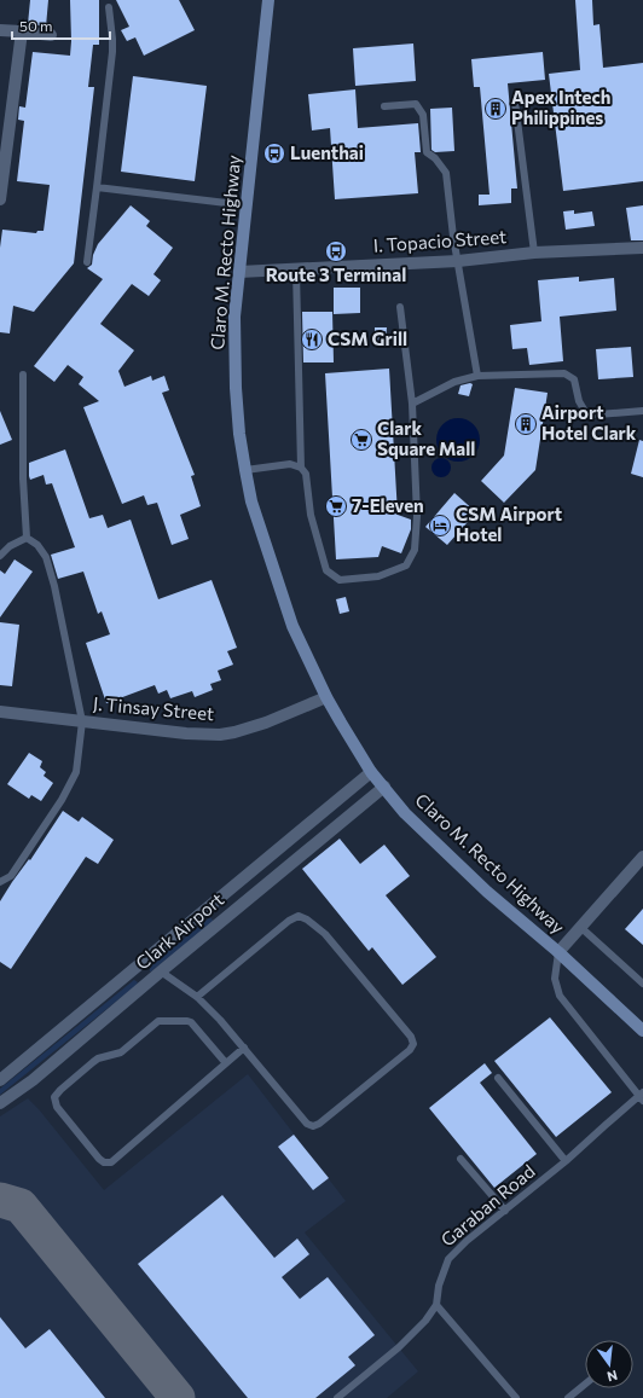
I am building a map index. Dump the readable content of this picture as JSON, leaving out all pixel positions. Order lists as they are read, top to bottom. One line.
{"streets":{"main road":["Claro M. Recto Highway"],"street":["I. Topacio Street","J. Tinsay Street","Clark Airport"],"lane":["Garaban Road"]},"crossings":[["I. Topacio Street","Claro M. Recto Highway"],["Claro M. Recto Highway","J. Tinsay Street"],["Claro M. Recto Highway","Clark Airport"]],"places":{"building":["Apex Intech Philippines","Airport Hotel Clark"],"bus stop":["Luenthai","Route 3 Terminal"],"restaurant":["CSM Grill"],"supermarket":["Clark Square Mall","7-Eleven"],"hotel":["CSM Airport Hotel"]},"scale_bar":"50 m","north":"bottom"}
